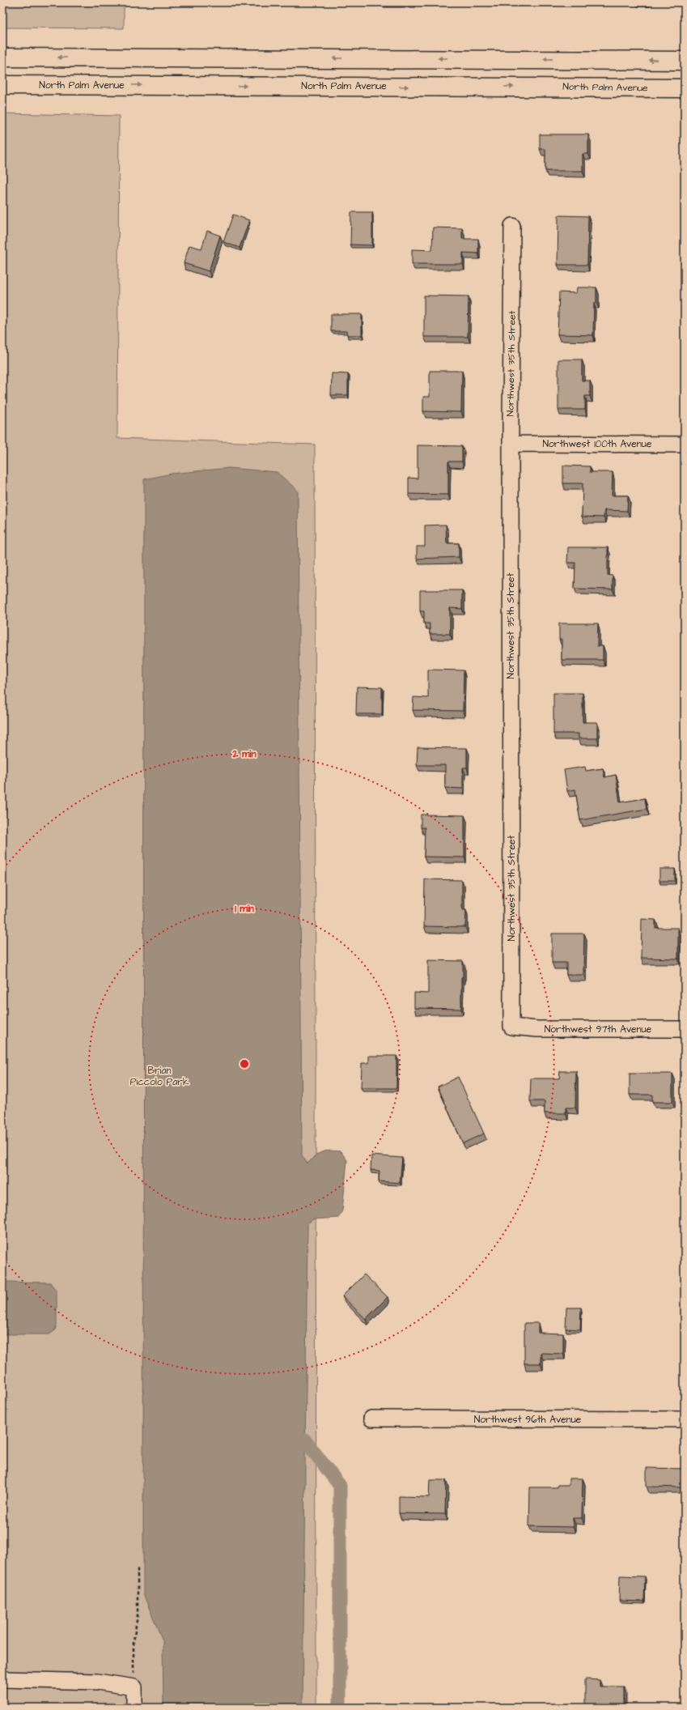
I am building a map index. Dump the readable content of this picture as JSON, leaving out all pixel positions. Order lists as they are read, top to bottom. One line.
{"streets":{"main road":["North Palm Avenue"],"street":["Northwest 35th Street","Northwest 100th Avenue","Northwest 97th Avenue","Northwest 96th Avenue"]},"crossings":[["Northwest 35th Street","Northwest 100th Avenue"],["Northwest 35th Street","Northwest 97th Avenue"]],"parks":["Brian Piccolo Park"],"rings":["2 min","1 min"]}
